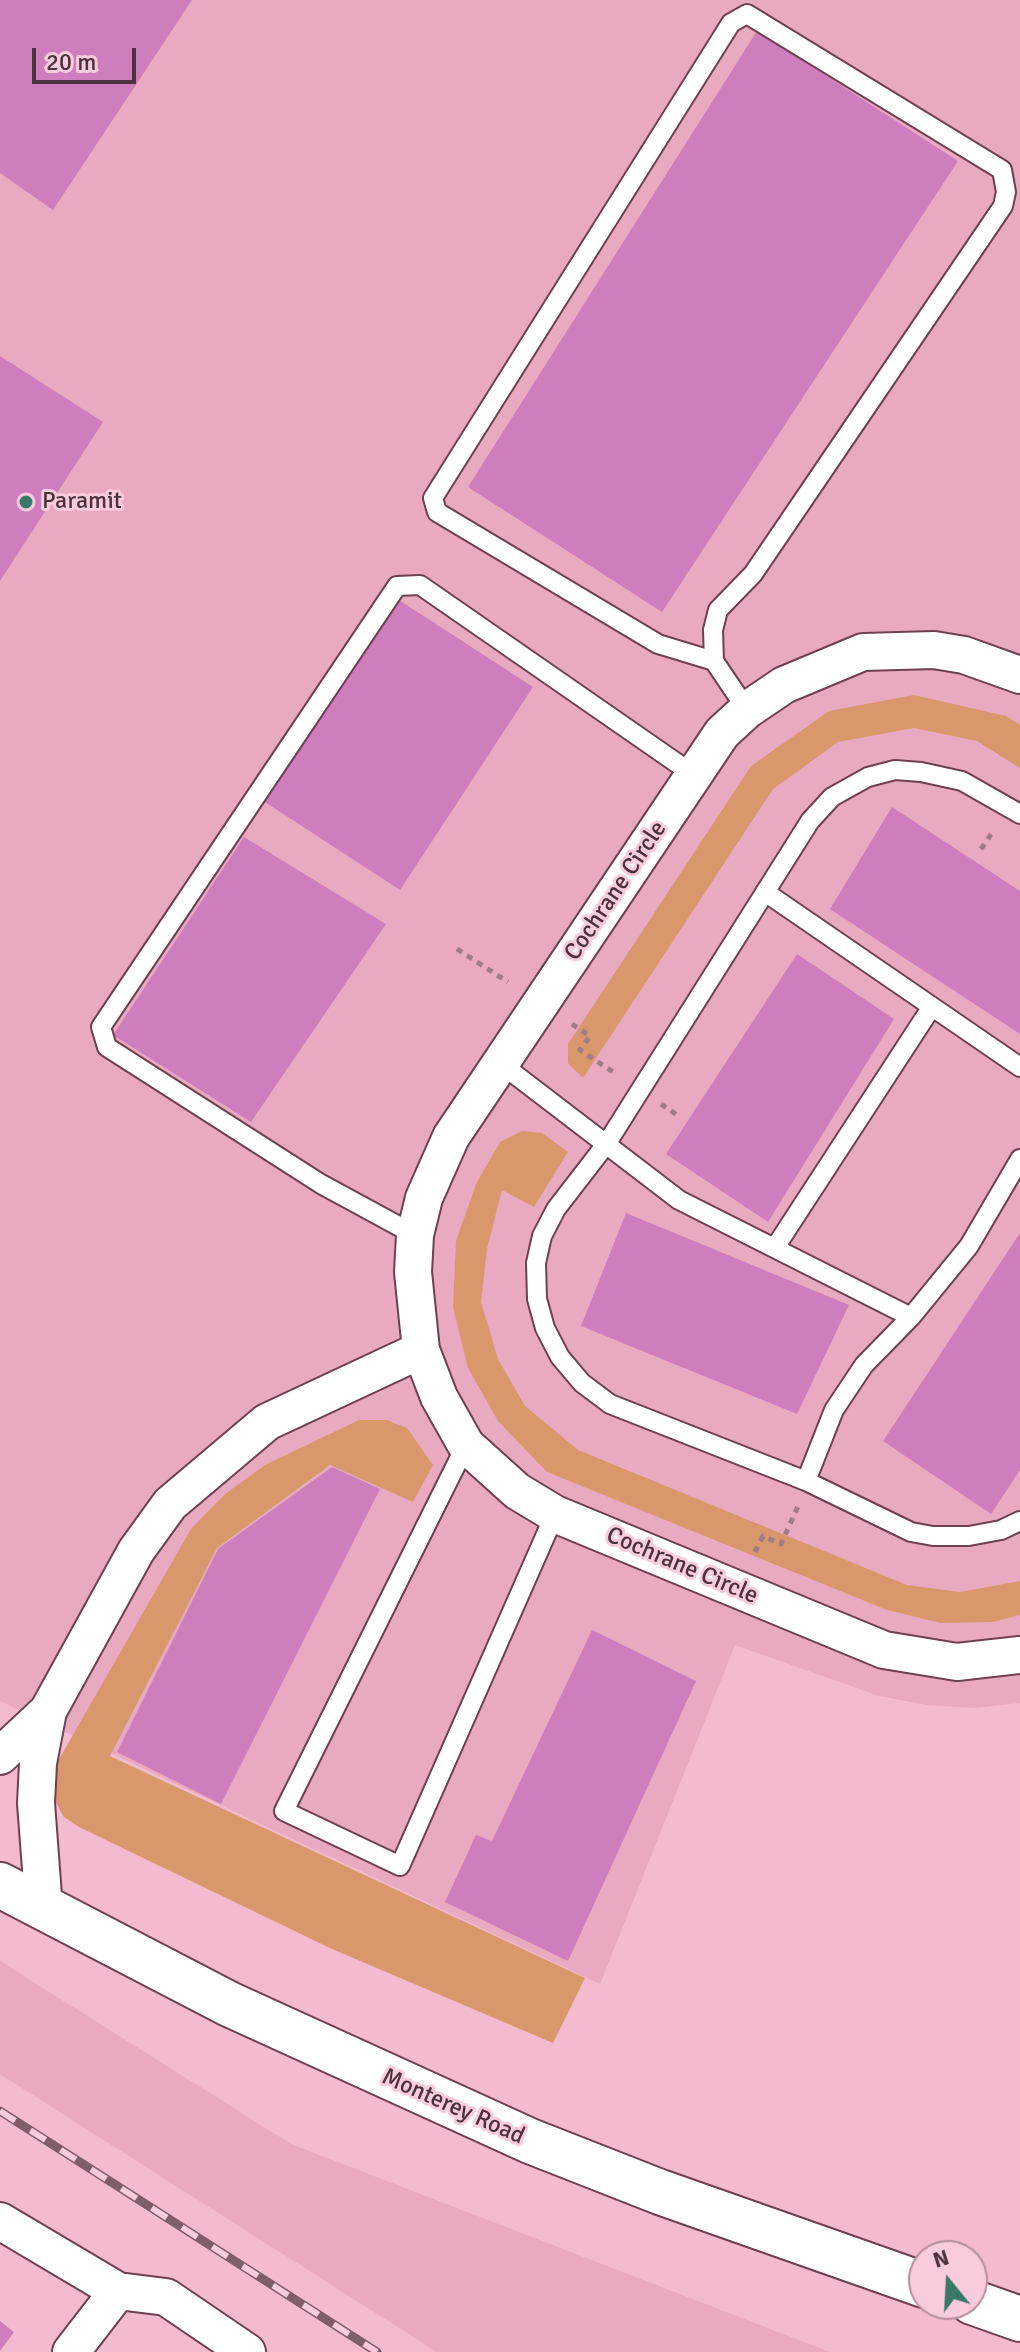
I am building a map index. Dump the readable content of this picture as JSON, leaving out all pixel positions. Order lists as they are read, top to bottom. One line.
{"streets":{"main road":["Monterey Road"],"street":["Cochrane Circle"]},"places":["Paramit"],"scale_bar":"20 m","north":"top"}
